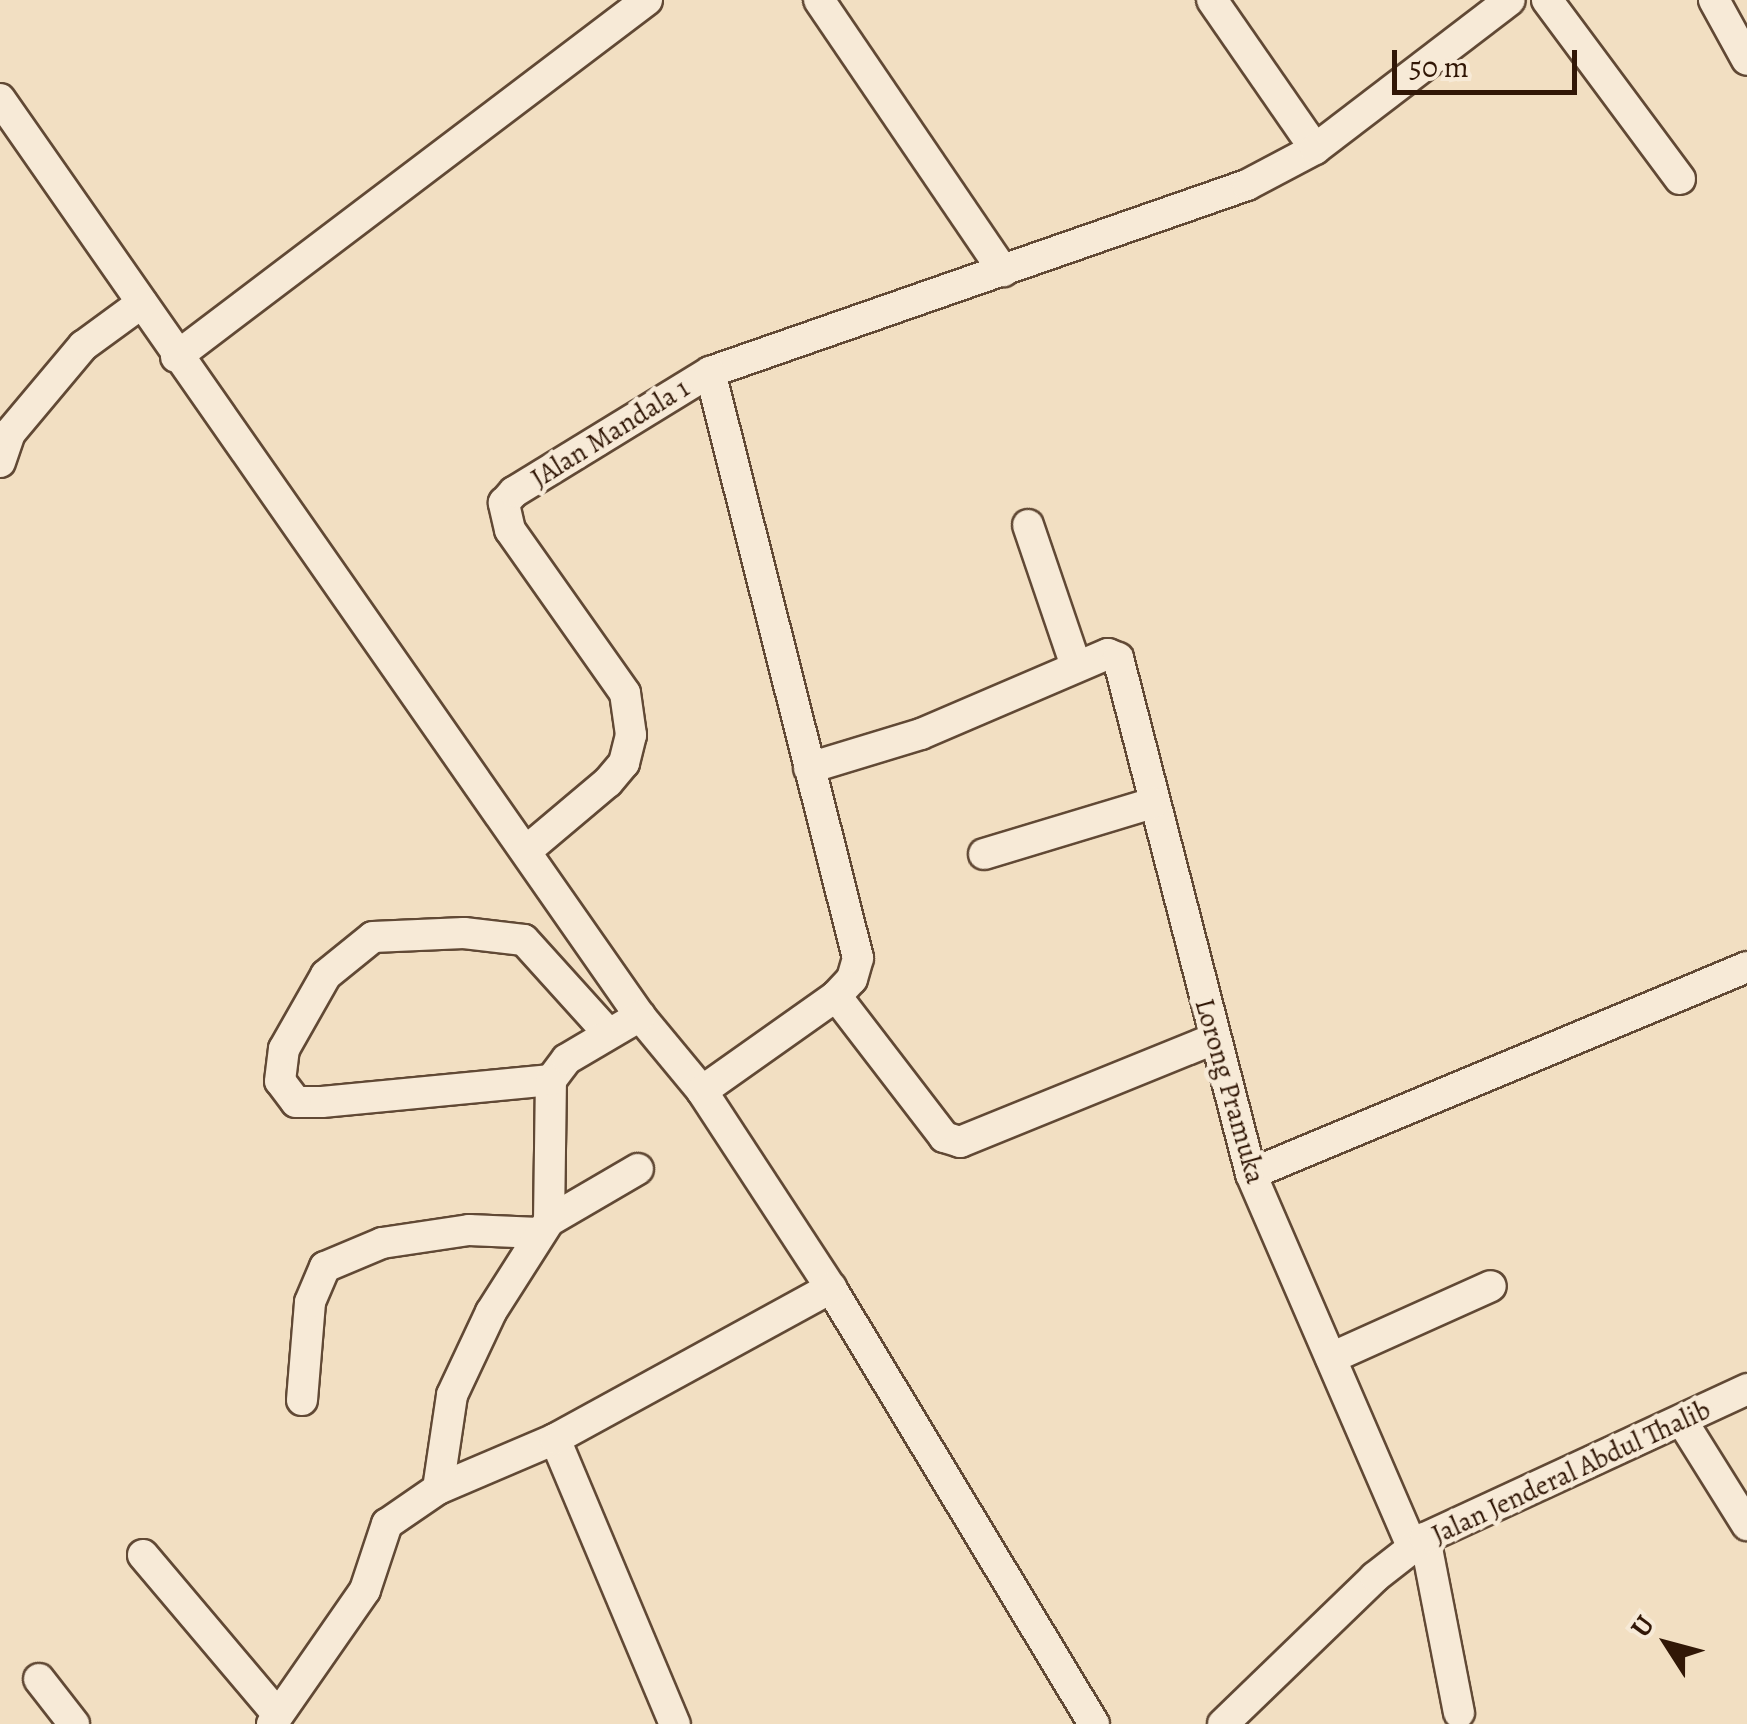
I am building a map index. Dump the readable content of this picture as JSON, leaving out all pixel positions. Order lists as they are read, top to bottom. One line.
{"streets":{"street":["JAlan Mandala 1","Lorong Pramuka","Jalan Jenderal Abdul Thalib"]},"crossings":[["Lorong Pramuka","Jalan Jenderal Abdul Thalib"]],"scale_bar":"50 m","north":"top left"}
